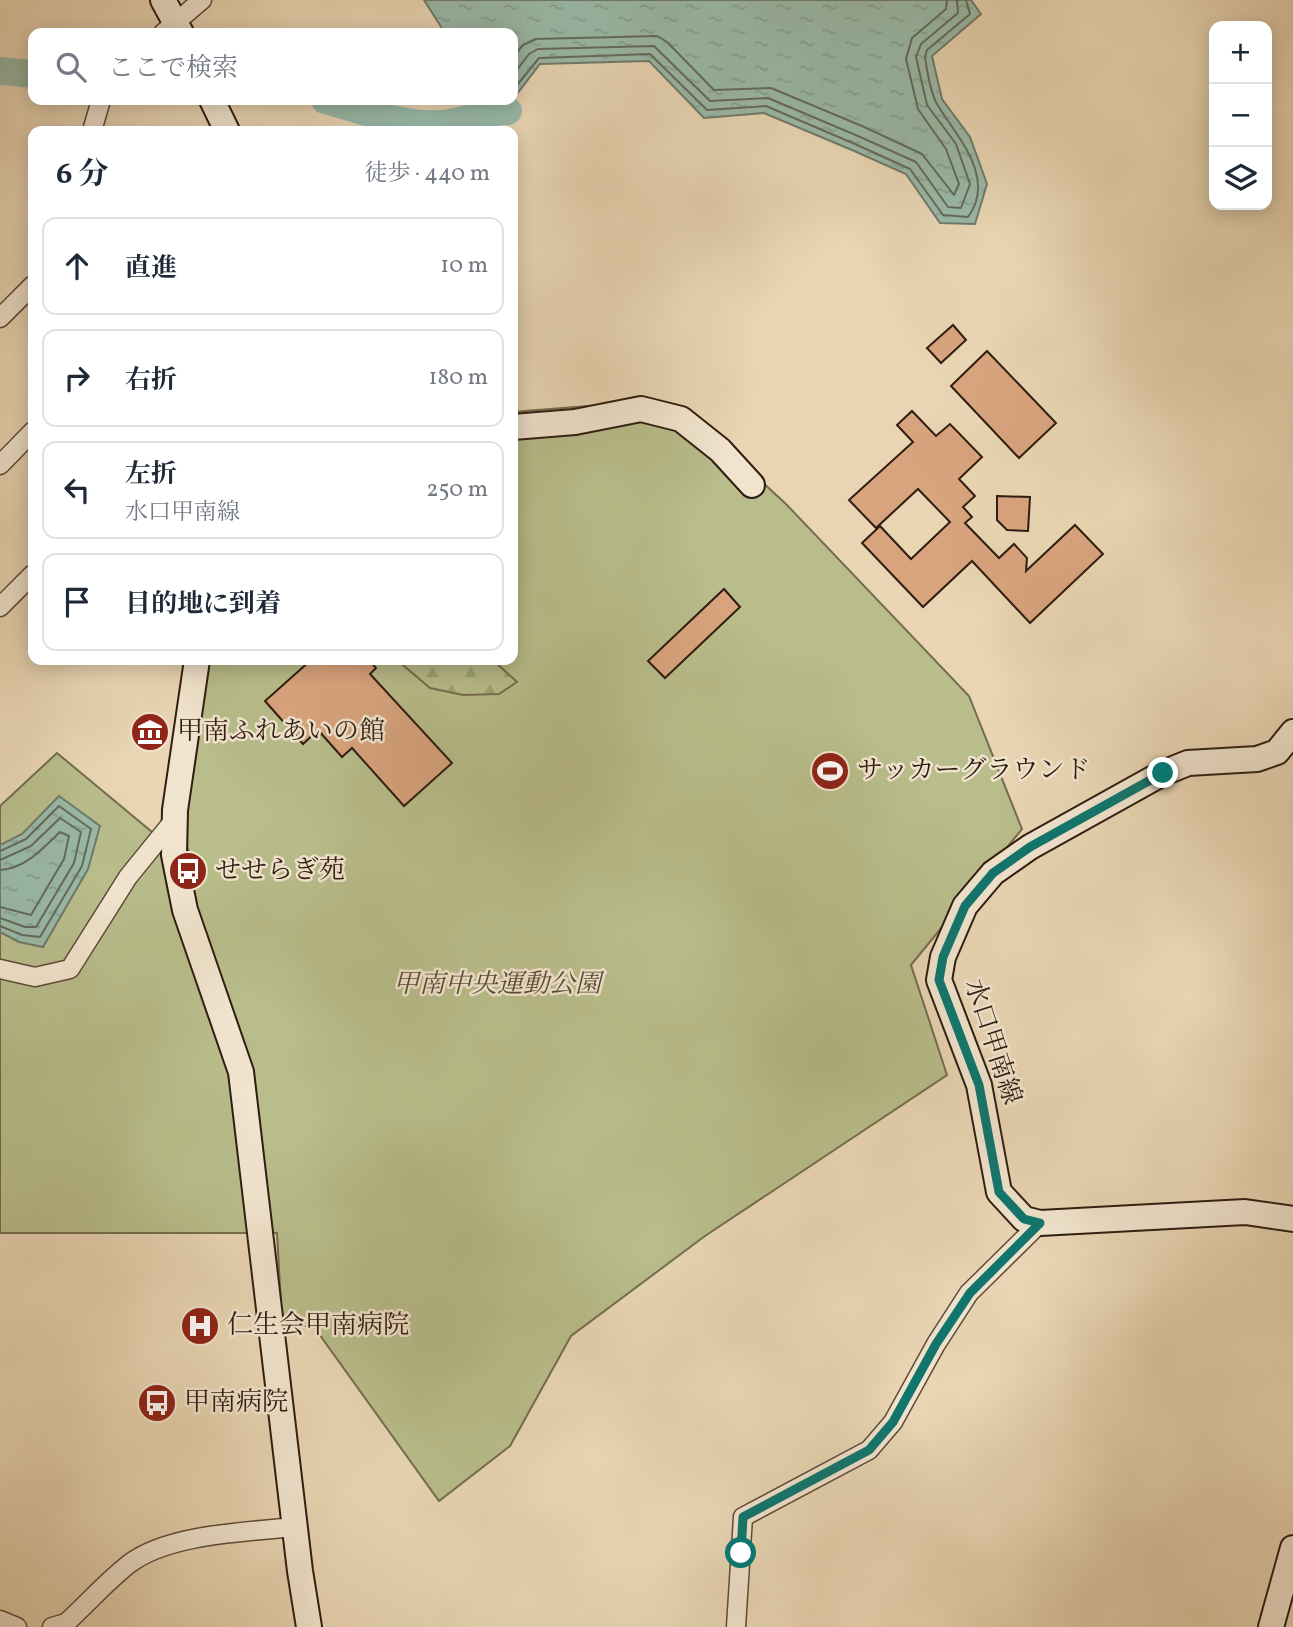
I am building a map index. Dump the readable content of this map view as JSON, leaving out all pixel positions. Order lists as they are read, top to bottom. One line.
{"streets":{"street":["水口甲南線"]},"parks":["甲南中央運動公園"],"places":{"museum":["甲南ふれあいの館"],"sports":["サッカーグラウンド"],"bus stop":["せせらぎ苑","甲南病院"],"hospital":["仁生会甲南病院"]},"page":{"map_buttons":["+","−"],"search":"ここで検索","heading":["6 分","徒歩 · 440 m"],"list":[["直進","10 m"],["右折","180 m"],["左折","水口甲南線","250 m"],"目的地に到着"]}}
